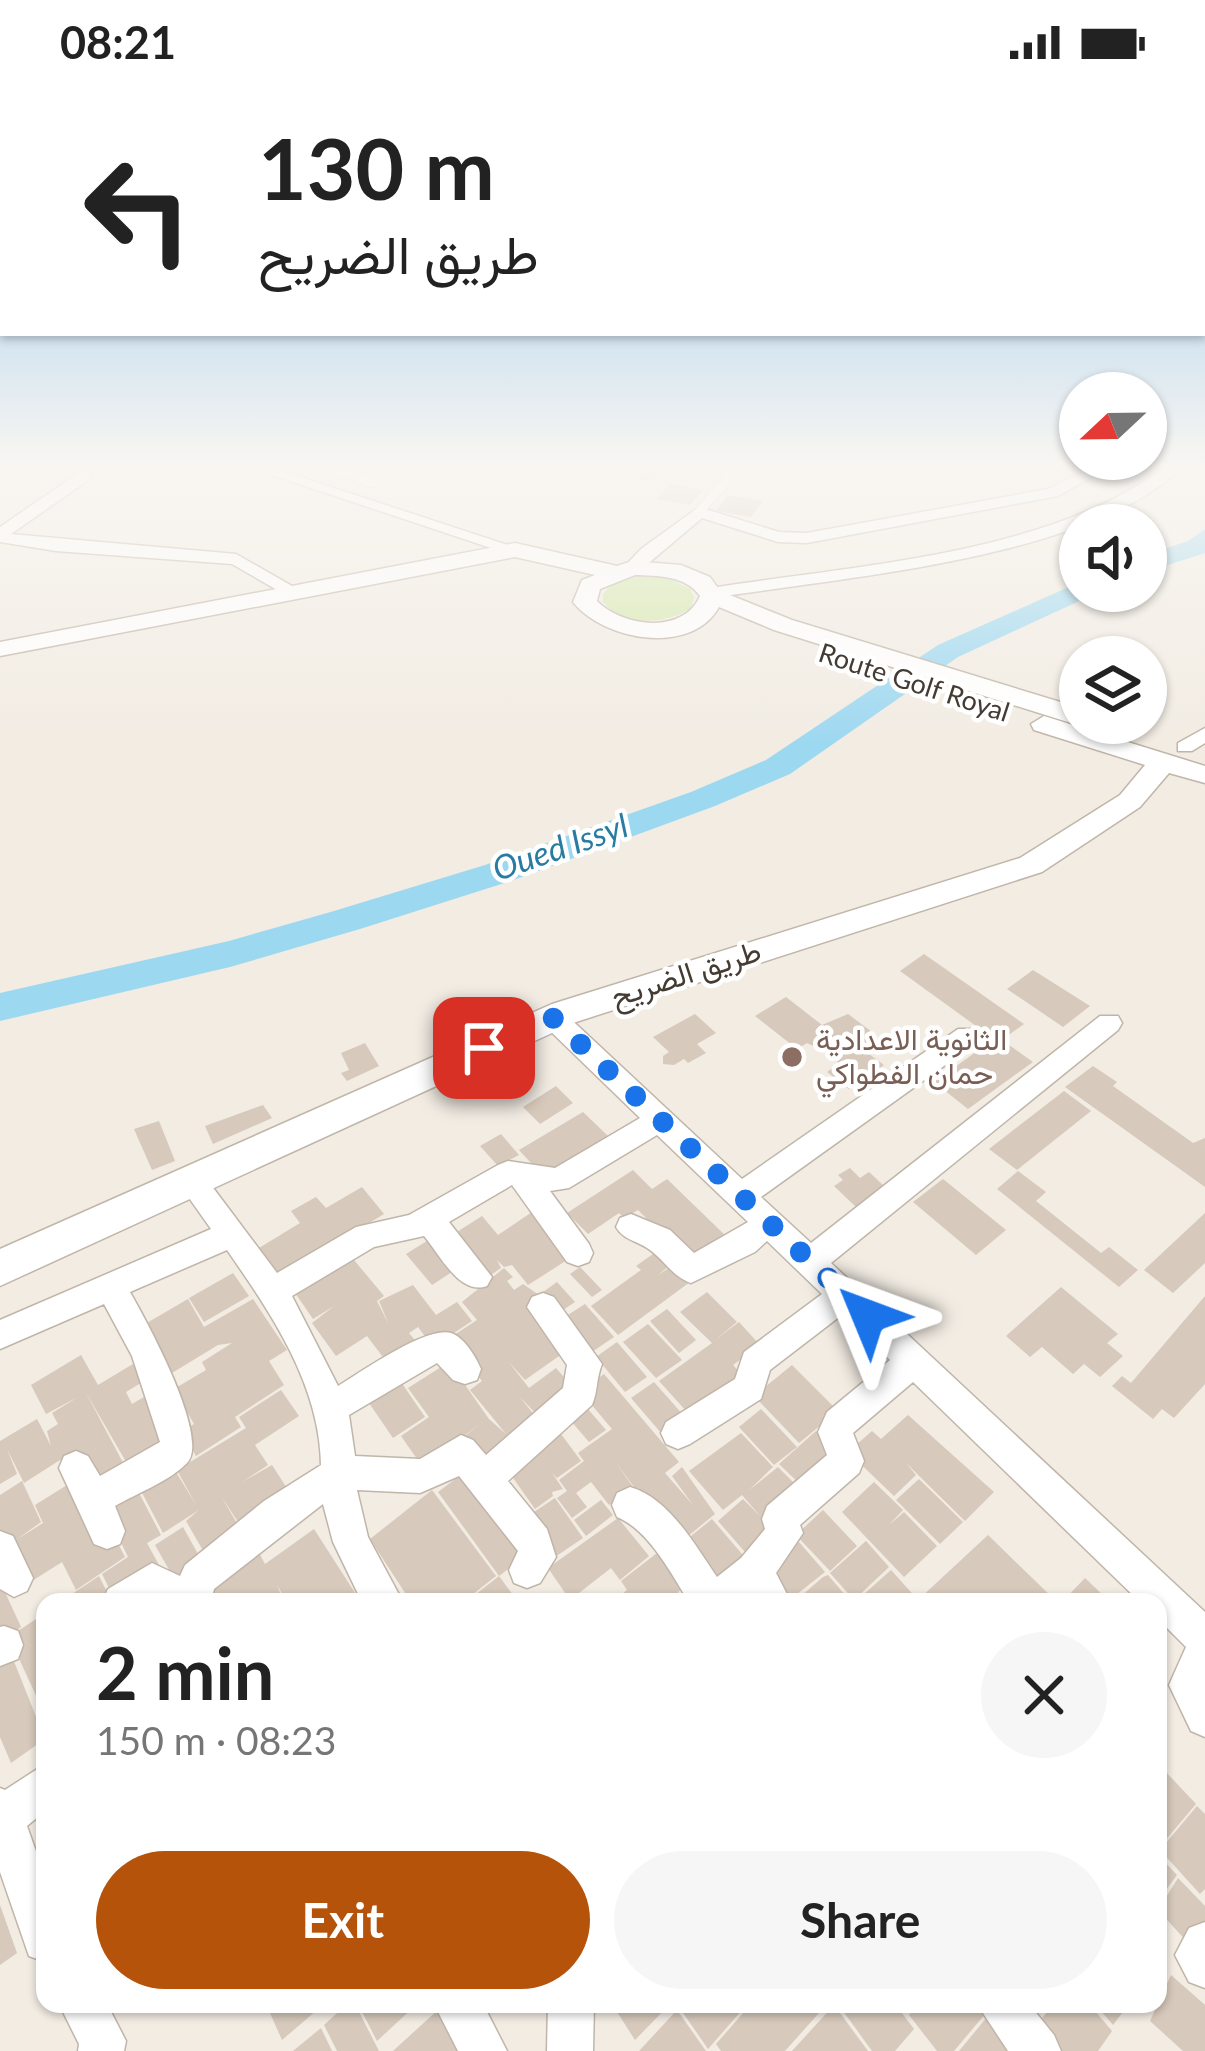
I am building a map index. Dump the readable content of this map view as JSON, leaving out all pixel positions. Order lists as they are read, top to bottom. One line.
{"streets":{"street":["Route Golf Royal","طريق الضريح"]},"crossings":[["Route Golf Royal","طريق الضريح"]],"water":["Oued Issyl"],"places":["الثانوية الاعدادية حمان الفطواكي"],"north":"left","page":{"status":"08:21","turn":["130 m","طريق الضريح"],"heading":["2 min","150 m · 08:23"],"buttons":["Exit","Share"]}}
